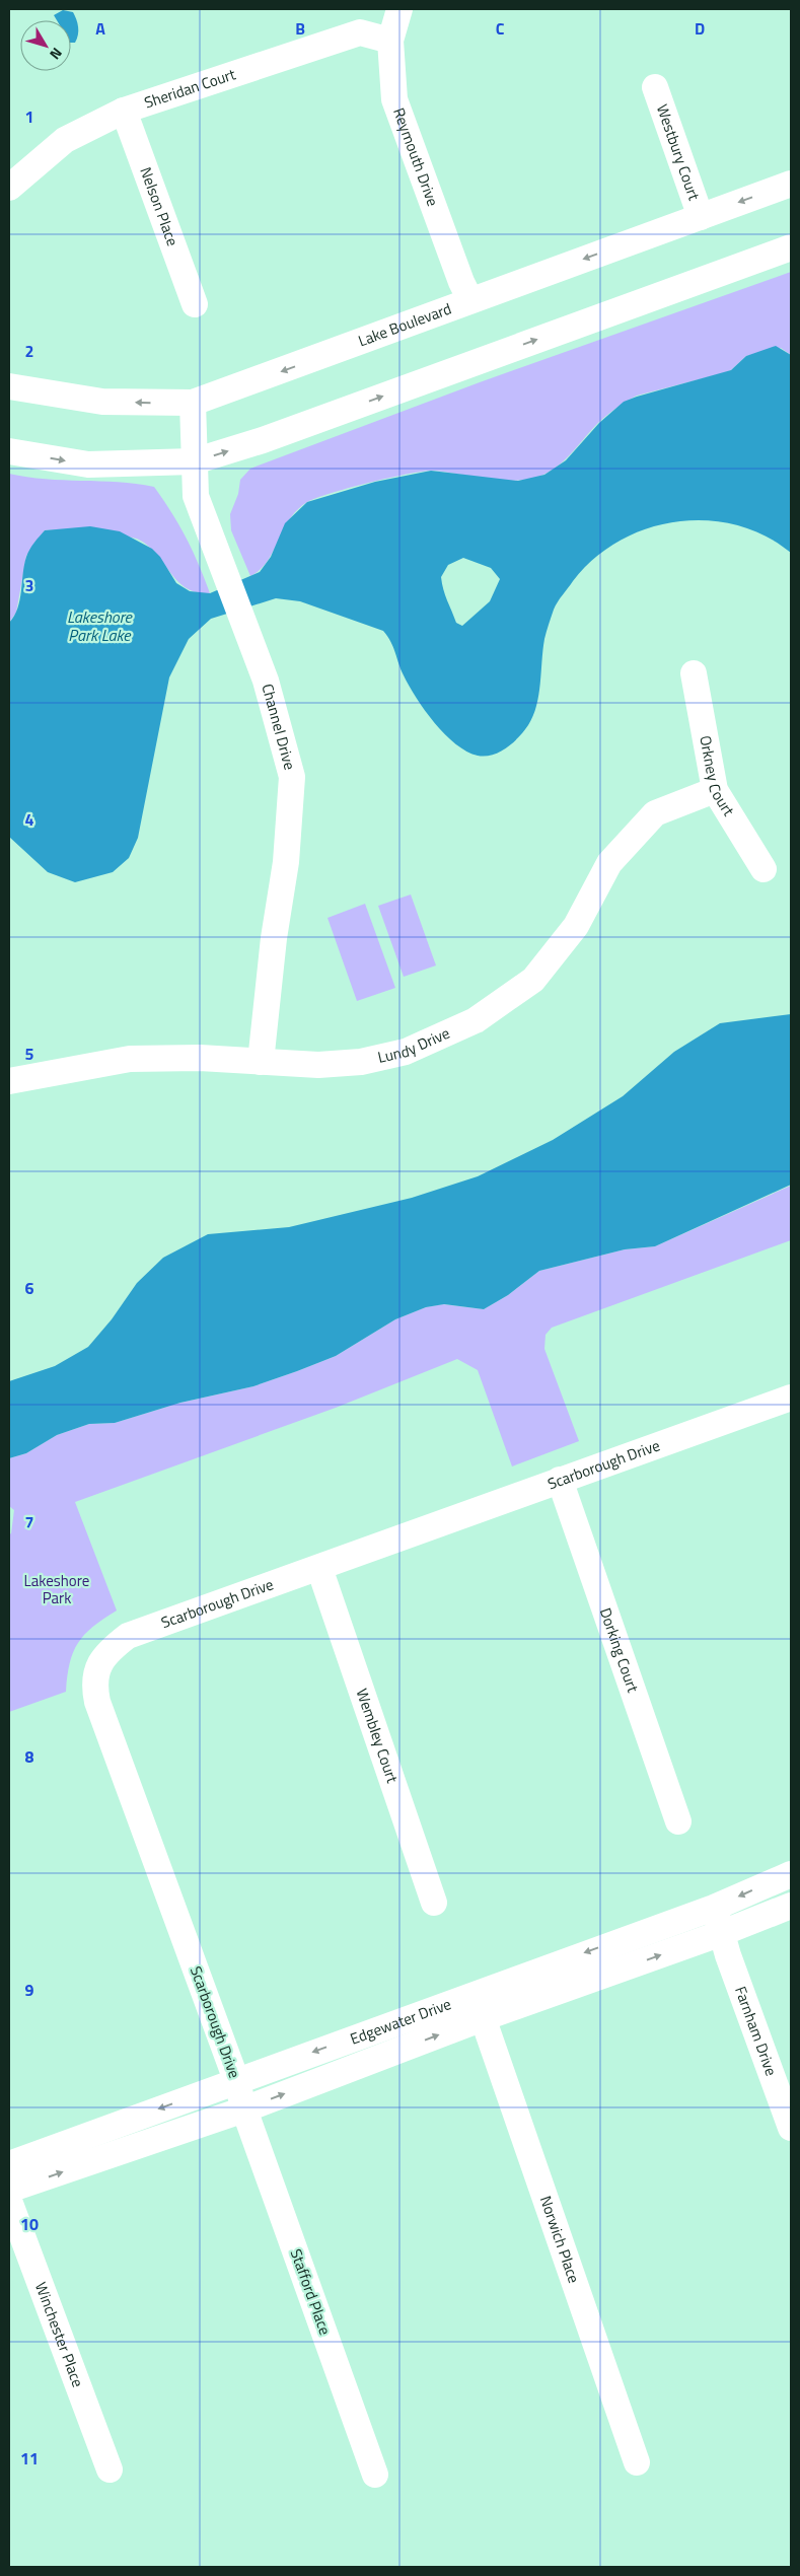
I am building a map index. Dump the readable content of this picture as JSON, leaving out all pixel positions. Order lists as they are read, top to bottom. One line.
{"streets":{"street":["Sheridan Court","Westbury Court","Reymouth Drive","Nelson Place","Lake Boulevard","Channel Drive","Orkney Court","Lundy Drive","Scarborough Drive","Dorking Court","Wembley Court","Edgewater Drive","Farnham Drive","Norwich Place","Stafford Place","Winchester Place"]},"crossings":[["Sheridan Court","Reymouth Drive"],["Sheridan Court","Nelson Place"],["Westbury Court","Lake Boulevard"],["Reymouth Drive","Lake Boulevard"],["Lake Boulevard","Channel Drive"],["Channel Drive","Lundy Drive"],["Orkney Court","Lundy Drive"],["Scarborough Drive","Dorking Court"],["Scarborough Drive","Wembley Court"],["Scarborough Drive","Edgewater Drive"],["Scarborough Drive","Stafford Place"],["Edgewater Drive","Farnham Drive"],["Edgewater Drive","Norwich Place"],["Edgewater Drive","Stafford Place"]],"water":["Lakeshore Park Lake"],"parks":["Lakeshore Park"],"north":"bottom right","grid":{"columns":["A","B","C","D"],"rows":["1","2","3","4","5","6","7","8","9","10","11"]}}
